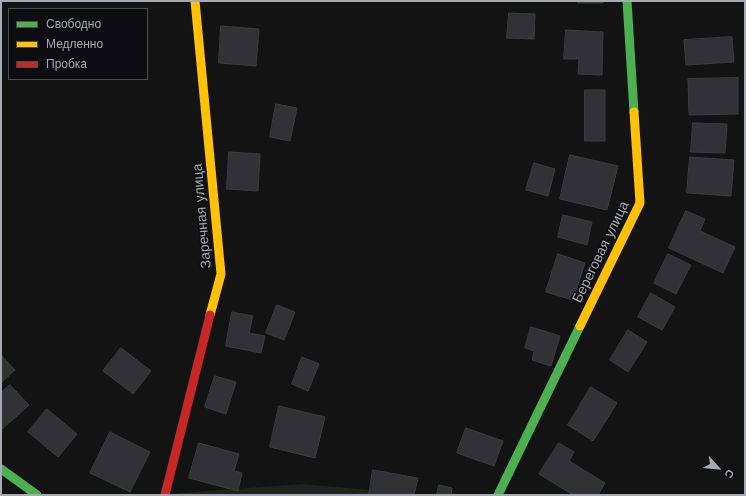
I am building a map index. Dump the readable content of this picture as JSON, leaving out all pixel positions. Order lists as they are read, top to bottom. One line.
{"streets":{"street":["Заречная улица","Береговая улица"]},"legend":["Свободно","Медленно","Пробка"],"north":"bottom right"}
